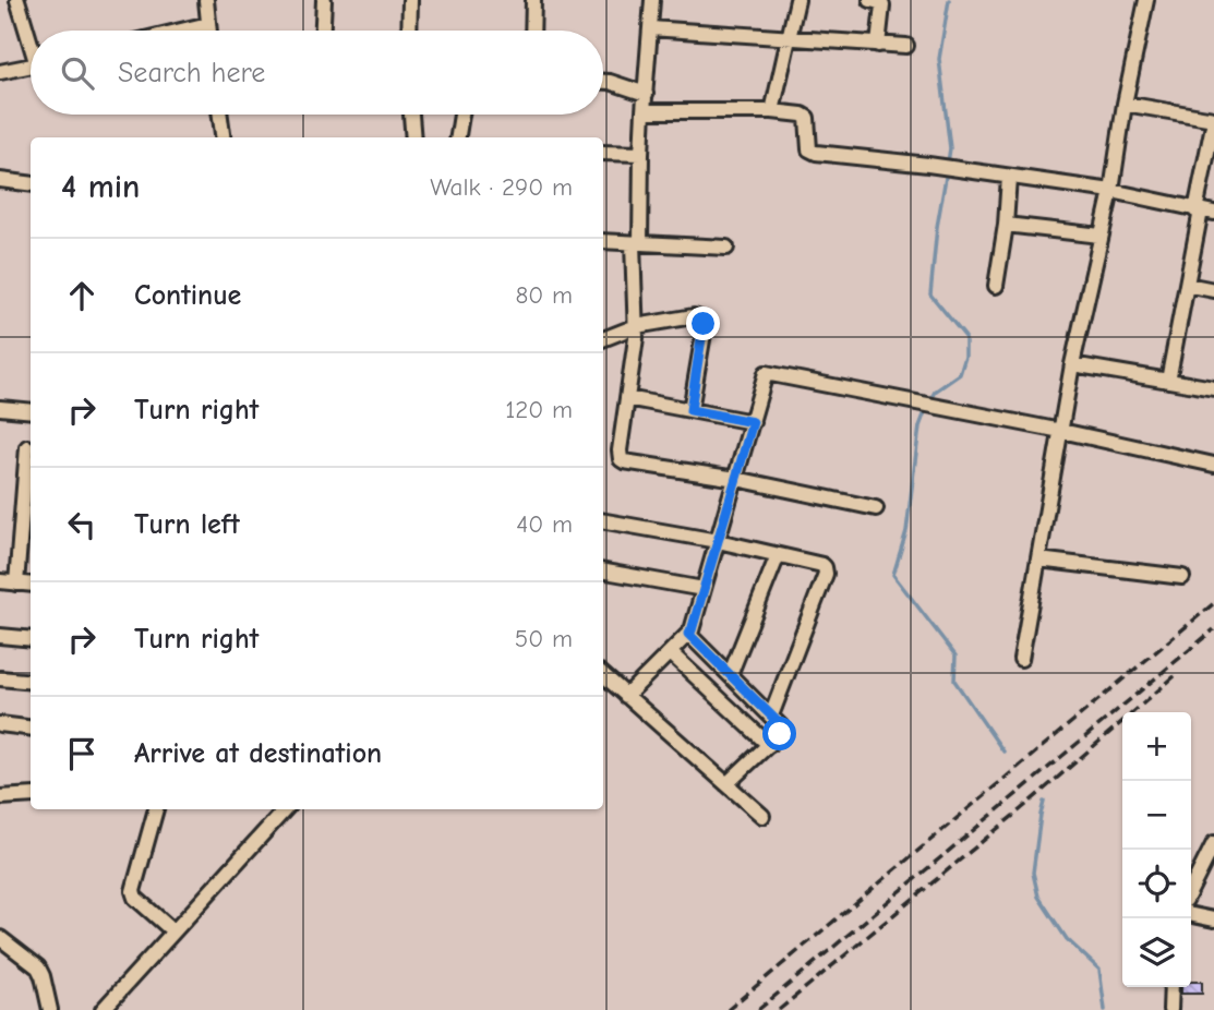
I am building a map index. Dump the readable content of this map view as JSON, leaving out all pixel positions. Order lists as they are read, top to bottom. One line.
{"page":{"search":"Search here","heading":["4 min","Walk · 290 m"],"list":[["Continue","80 m"],["Turn right","120 m"],["Turn left","40 m"],["Turn right","50 m"],"Arrive at destination"],"map_buttons":["+","−"]}}
